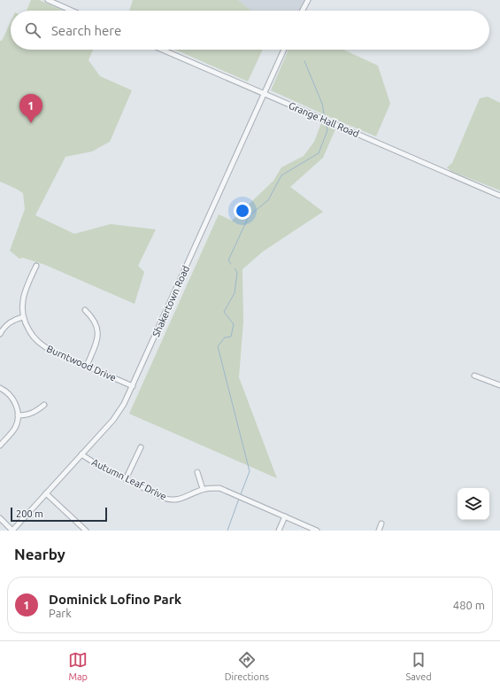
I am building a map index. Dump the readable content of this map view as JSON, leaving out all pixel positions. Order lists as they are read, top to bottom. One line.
{"streets":{"street":["Grange Hall Road","Shakertown Road","Burntwood Drive","Autumn Leaf Drive"]},"crossings":[["Grange Hall Road","Shakertown Road"],["Shakertown Road","Burntwood Drive"],["Shakertown Road","Autumn Leaf Drive"]],"scale_bar":"200 m","page":{"search":"Search here","pins":"1","scale":"200 m","heading":"Nearby","list":[{"mark":"1","name":"Dominick Lofino Park","note":"Park","value":"480 m"}],"nav":["Map","Directions","Saved"]}}
